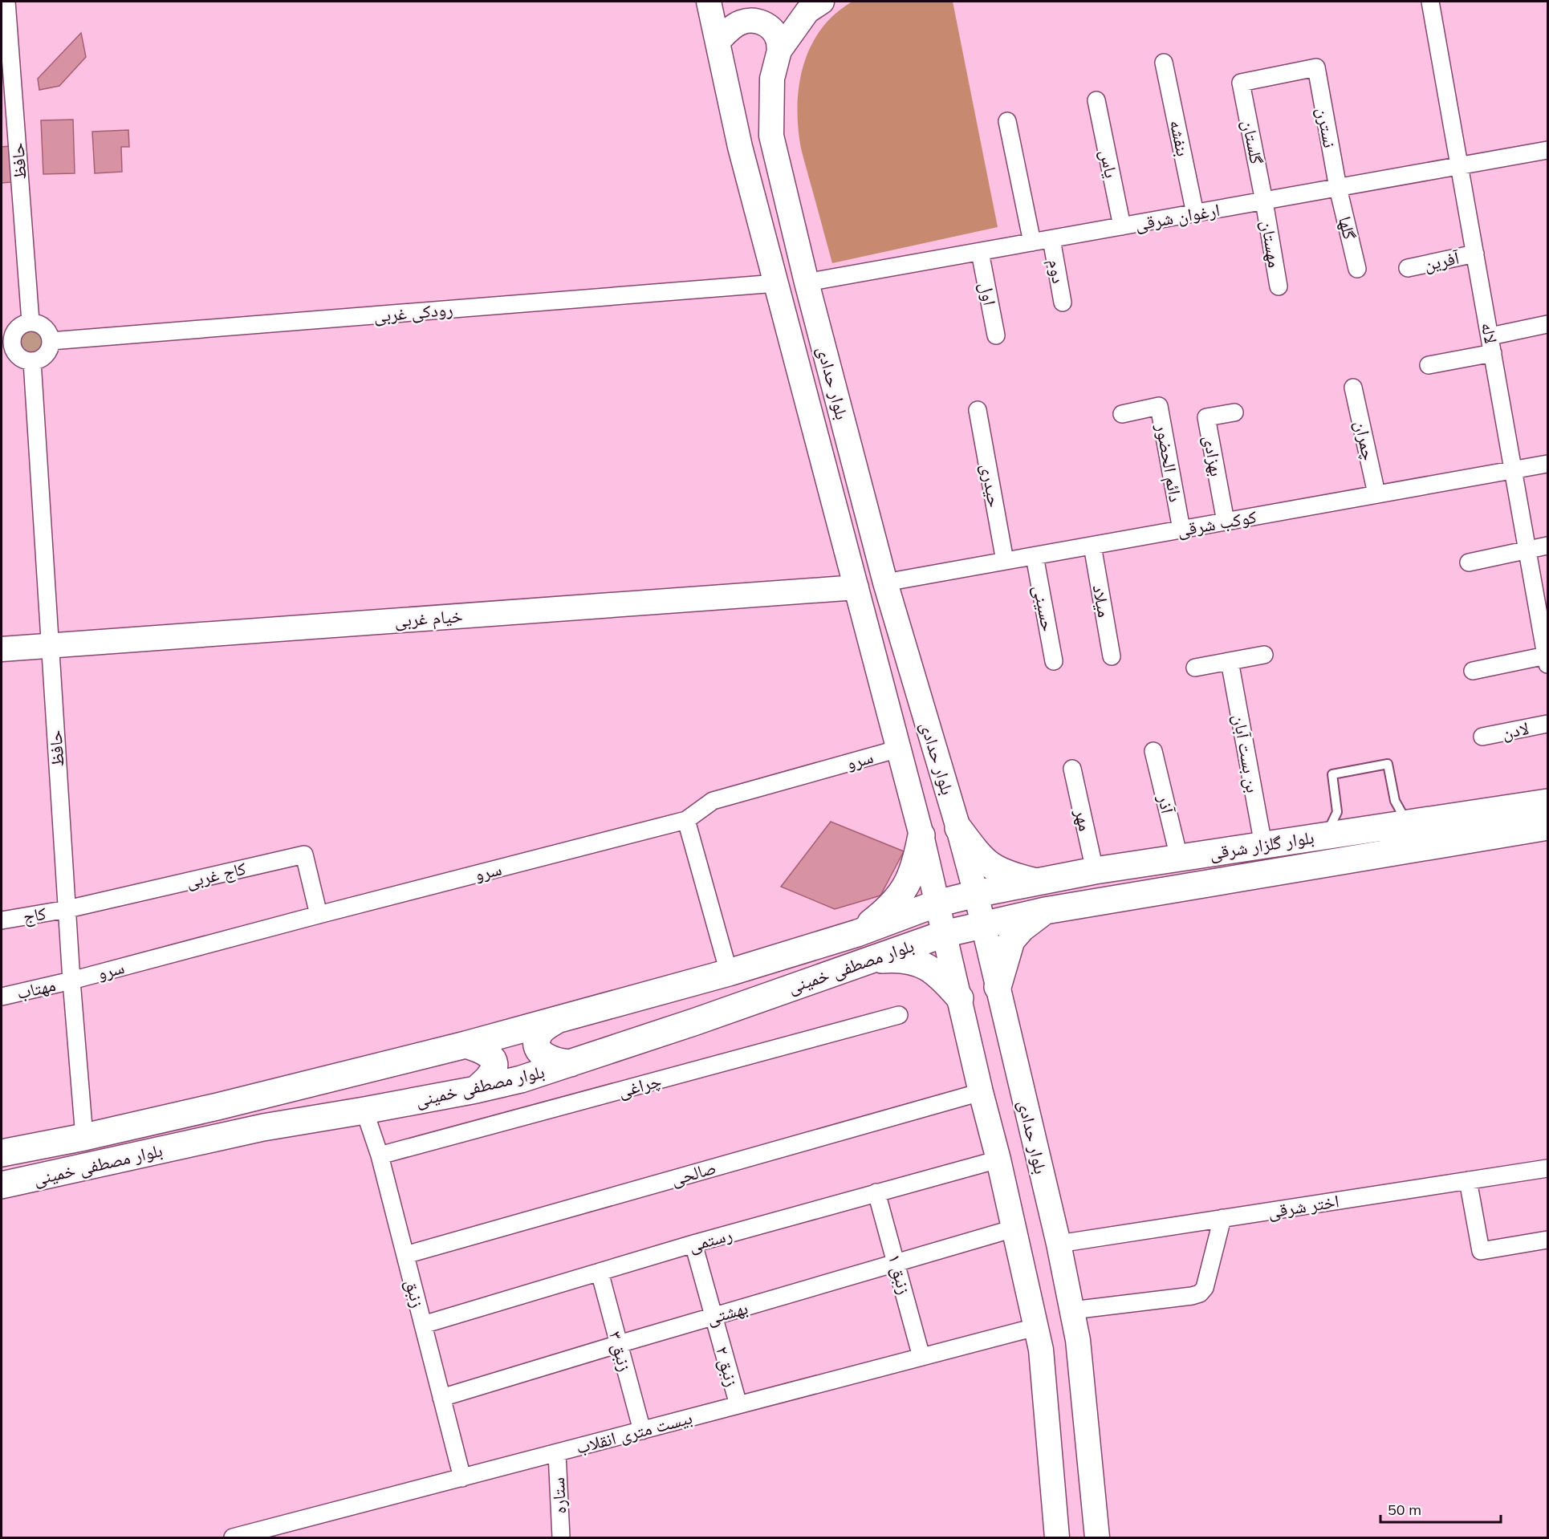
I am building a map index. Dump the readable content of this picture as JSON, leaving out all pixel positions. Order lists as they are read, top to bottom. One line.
{"streets":{"main road":["بلوار حدادی","خیام غربی","بلوار گلزار شرقی","بلوار مصطفی خمینی"],"street":["نسترن","بنفشه","گلستان","حافظ","یاس","ارغوان شرقی","گلها","مهستان","آفرین","دوم","اول","رودکی غربی","لاله","چمران","بهزادی","دائم الحضور","حیدری","کوکب شرقی","میلاد","حسینی","لادن","بن بست آبان","سرو","آذر","مهر","کاج غربی","کاج","مهتاب","چراغی","صالحی","اختر شرقی","رستمی","زنبق ۱","زنبق","بهشتی","زنبق ۳","زنبق ۲","بیست متری انقلاب","ستاره"]},"crossings":[["نسترن","گلستان"],["نسترن","ارغوان شرقی"],["نسترن","گلها"],["بنفشه","ارغوان شرقی"],["گلستان","ارغوان شرقی"],["گلستان","مهستان"],["حافظ","رودکی غربی"],["حافظ","خیام غربی"],["حافظ","سرو"],["حافظ","کاج غربی"],["حافظ","کاج"],["حافظ","بلوار مصطفی خمینی"],["حافظ","مهتاب"],["یاس","ارغوان شرقی"],["ارغوان شرقی","گلها"],["ارغوان شرقی","مهستان"],["ارغوان شرقی","دوم"],["ارغوان شرقی","اول"],["ارغوان شرقی","لاله"],["ارغوان شرقی","بلوار حدادی"],["آفرین","لاله"],["رودکی غربی","بلوار حدادی"],["لاله","کوکب شرقی"],["بلوار حدادی","کوکب شرقی"],["بلوار حدادی","خیام غربی"],["بلوار حدادی","سرو"],["بلوار حدادی","بلوار گلزار شرقی"],["بلوار حدادی","بلوار مصطفی خمینی"],["بلوار حدادی","صالحی"],["بلوار حدادی","اختر شرقی"],["بلوار حدادی","رستمی"],["بلوار حدادی","بهشتی"],["بلوار حدادی","بیست متری انقلاب"],["چمران","کوکب شرقی"],["بهزادی","کوکب شرقی"],["دائم الحضور","کوکب شرقی"],["حیدری","کوکب شرقی"],["کوکب شرقی","میلاد"],["کوکب شرقی","حسینی"],["بن بست آبان","بلوار گلزار شرقی"],["سرو","کاج غربی"],["سرو","مهتاب"],["آذر","بلوار گلزار شرقی"],["مهر","بلوار گلزار شرقی"],["بلوار گلزار شرقی","بلوار مصطفی خمینی"],["کاج غربی","کاج"],["بلوار مصطفی خمینی","زنبق"],["چراغی","زنبق"],["صالحی","زنبق"],["رستمی","زنبق ۱"],["رستمی","زنبق"],["رستمی","زنبق ۳"],["رستمی","زنبق ۲"],["زنبق ۱","بهشتی"],["زنبق ۱","بیست متری انقلاب"],["زنبق","بهشتی"],["زنبق","بیست متری انقلاب"],["بهشتی","زنبق ۳"],["بهشتی","زنبق ۲"],["زنبق ۳","بیست متری انقلاب"],["زنبق ۲","بیست متری انقلاب"],["بیست متری انقلاب","ستاره"]],"scale_bar":"50 m"}
